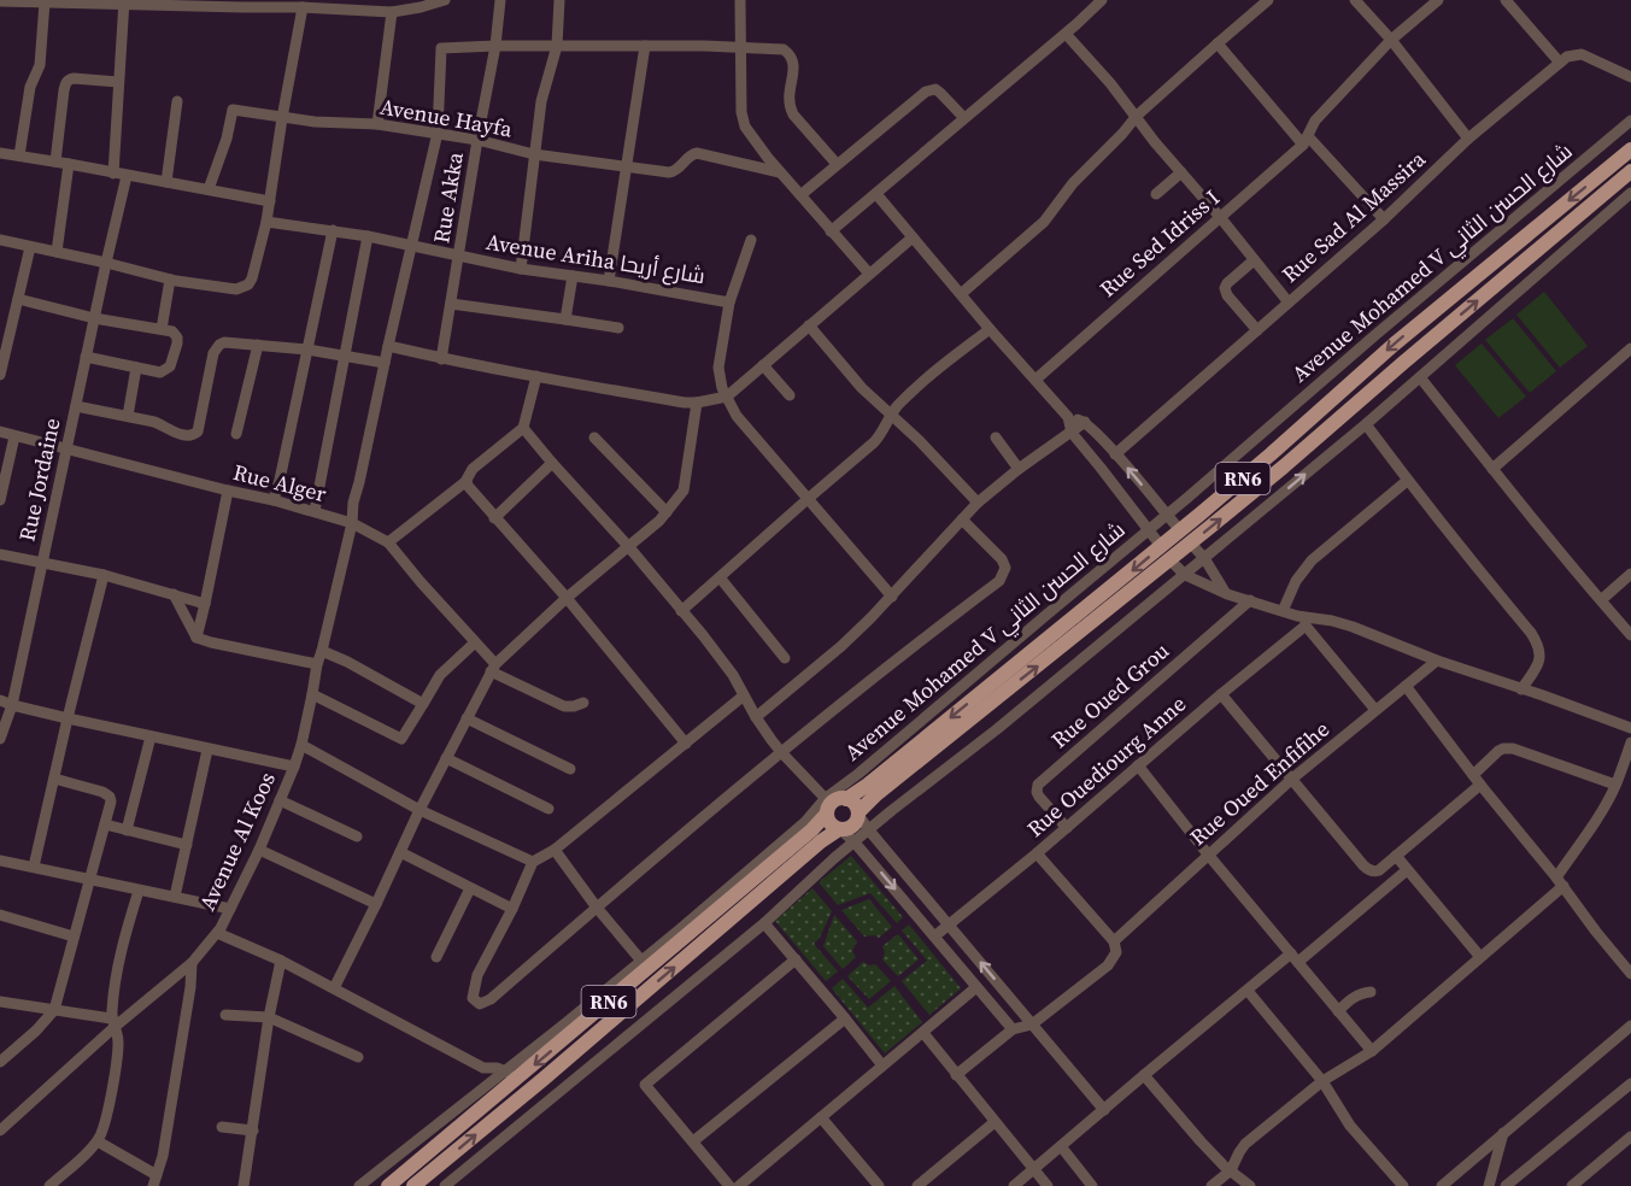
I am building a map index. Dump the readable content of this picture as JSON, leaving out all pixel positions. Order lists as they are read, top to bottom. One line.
{"streets":{"main road":["RN6"],"street":["Avenue Hayfa","Rue Akka","Rue Sad Al Massira","Rue Sed Idriss I","Avenue Ariha شارع أريحا","Avenue Mohamed V شارع الحسن الثاني","Rue Jordaine","Rue Alger","Rue Oued Grou","Rue Ouediourg Anne","Rue Oued Enfifihe","Avenue Al Koos"]},"crossings":[["Avenue Hayfa","Rue Akka"],["Avenue Hayfa","Avenue Al Koos"],["Rue Akka","Avenue Ariha شارع أريحا"],["Rue Akka","Avenue Al Koos"],["Avenue Ariha شارع أريحا","Avenue Al Koos"],["Avenue Mohamed V شارع الحسن الثاني","RN6"],["Rue Jordaine","Rue Alger"],["Rue Alger","Avenue Al Koos"],["Rue Oued Grou","Rue Ouediourg Anne"]]}
